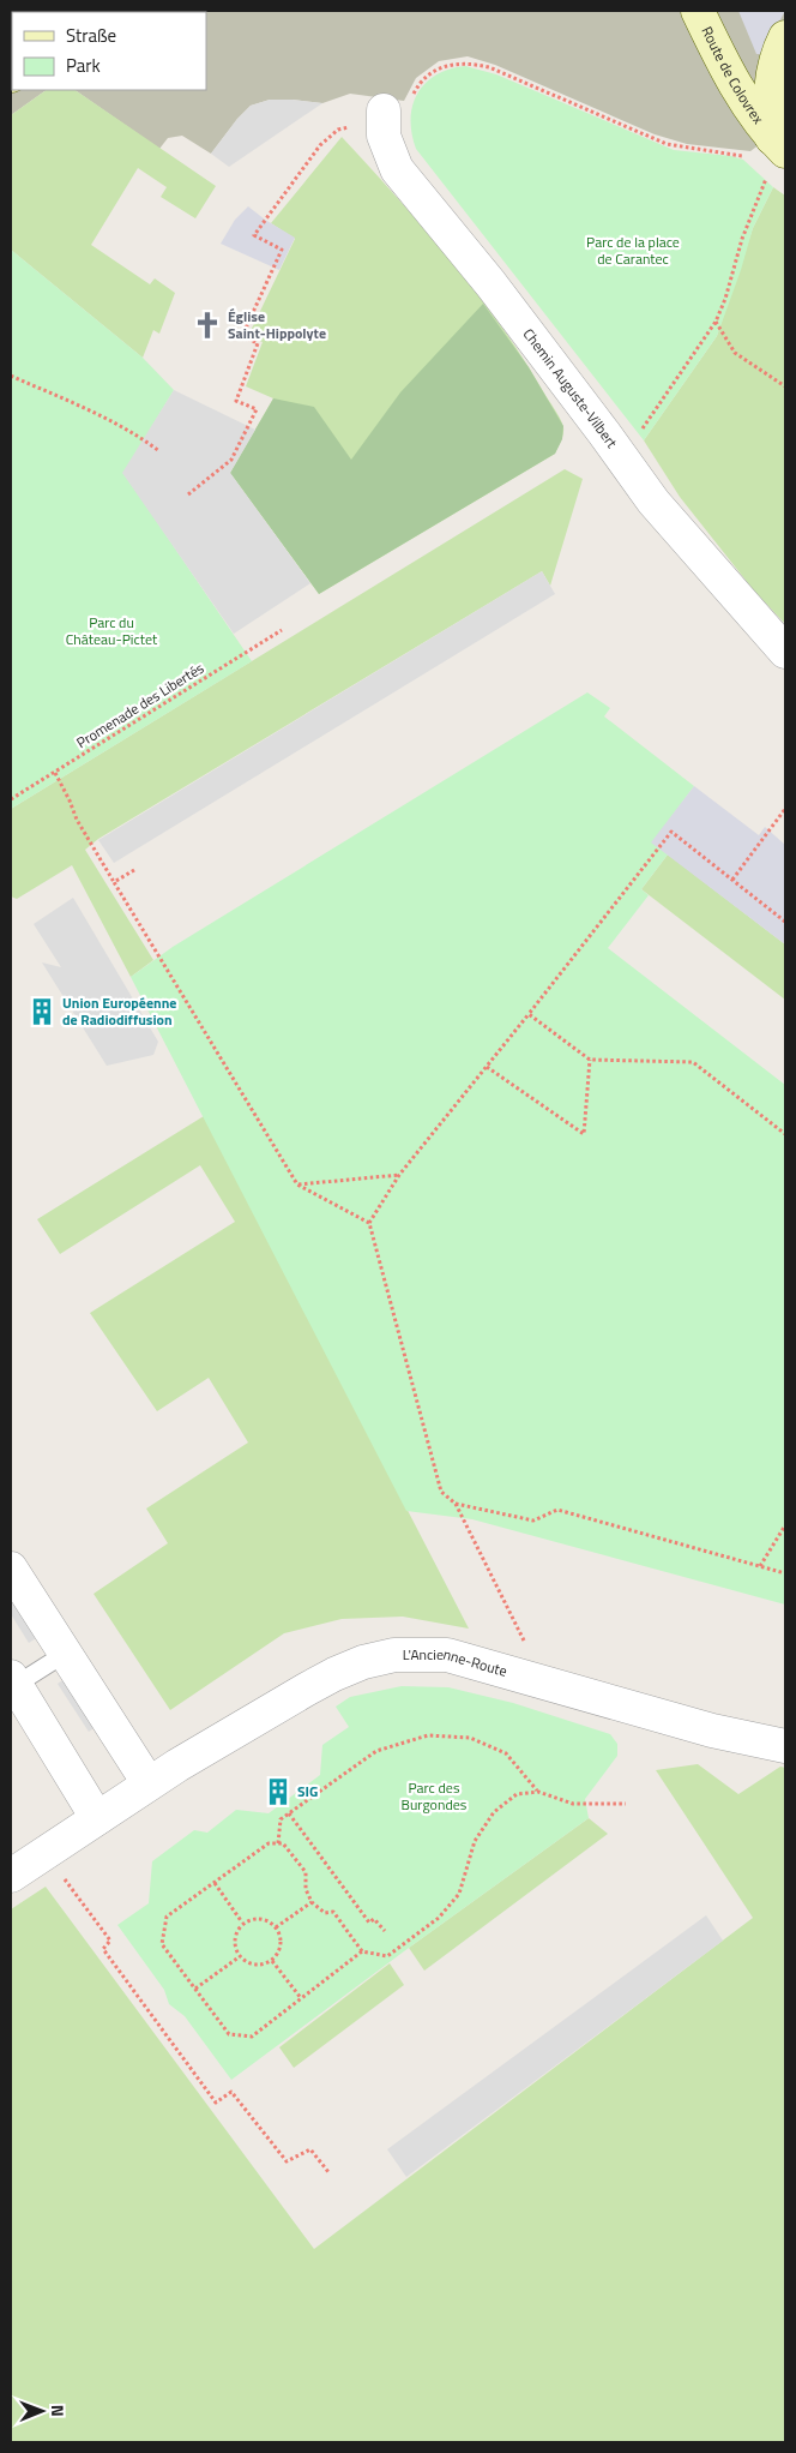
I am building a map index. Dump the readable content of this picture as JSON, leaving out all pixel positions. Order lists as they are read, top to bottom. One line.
{"streets":{"street":["Route de Colovrex","Chemin Auguste-Vilbert","L'Ancienne-Route"],"path":["Promenade des Libertés"]},"parks":["Parc de la place de Carantec","Parc du Château-Pictet","Parc des Burgondes"],"places":{"church":["Église Saint-Hippolyte"],"building":["Union Européenne de Radiodiffusion","SIG"]},"legend":["Straße","Park"],"north":"right"}
